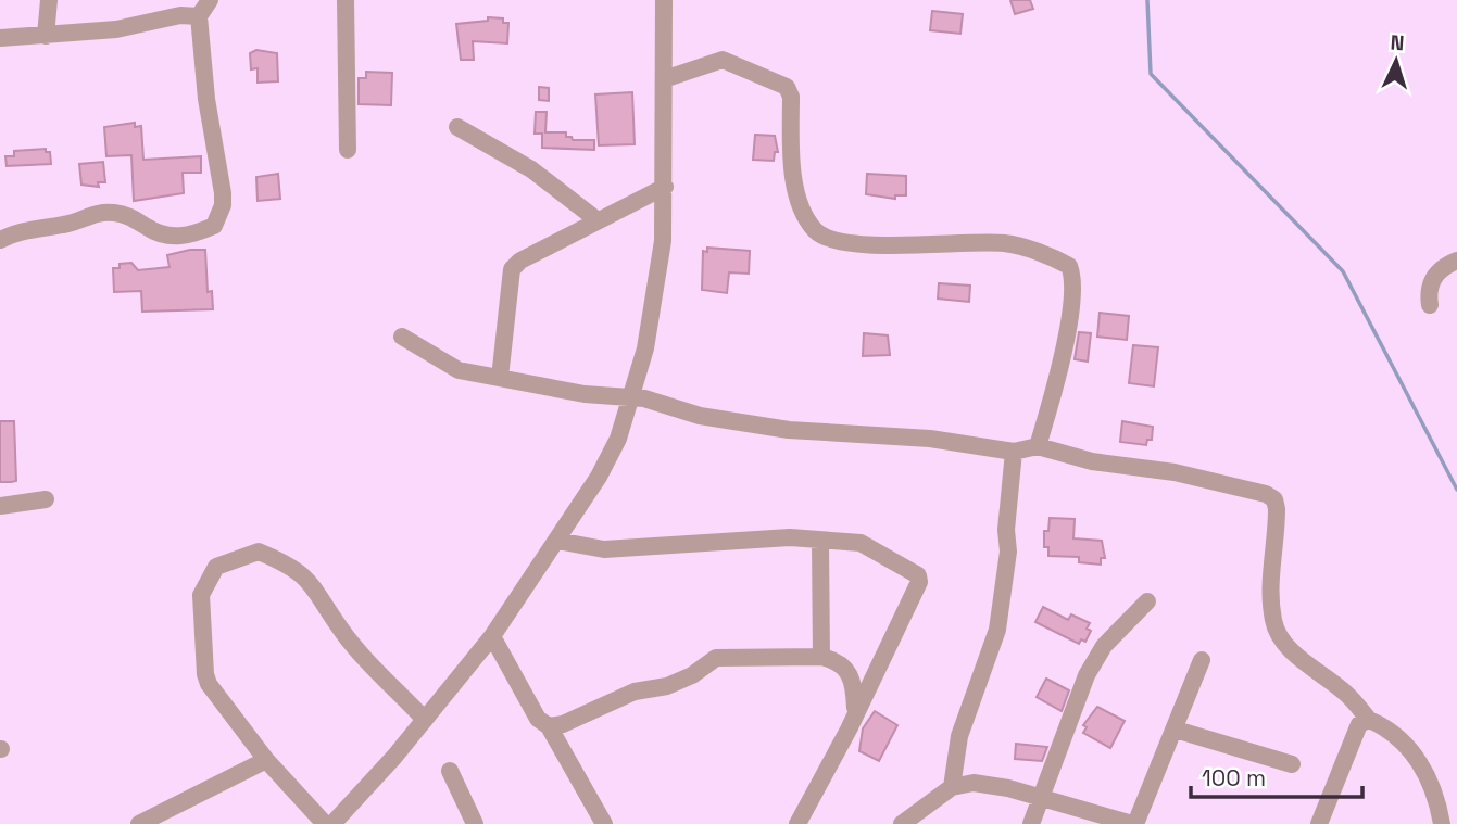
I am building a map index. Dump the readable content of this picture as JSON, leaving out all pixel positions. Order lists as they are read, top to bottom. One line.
{"scale_bar":"100 m","north":"top"}
